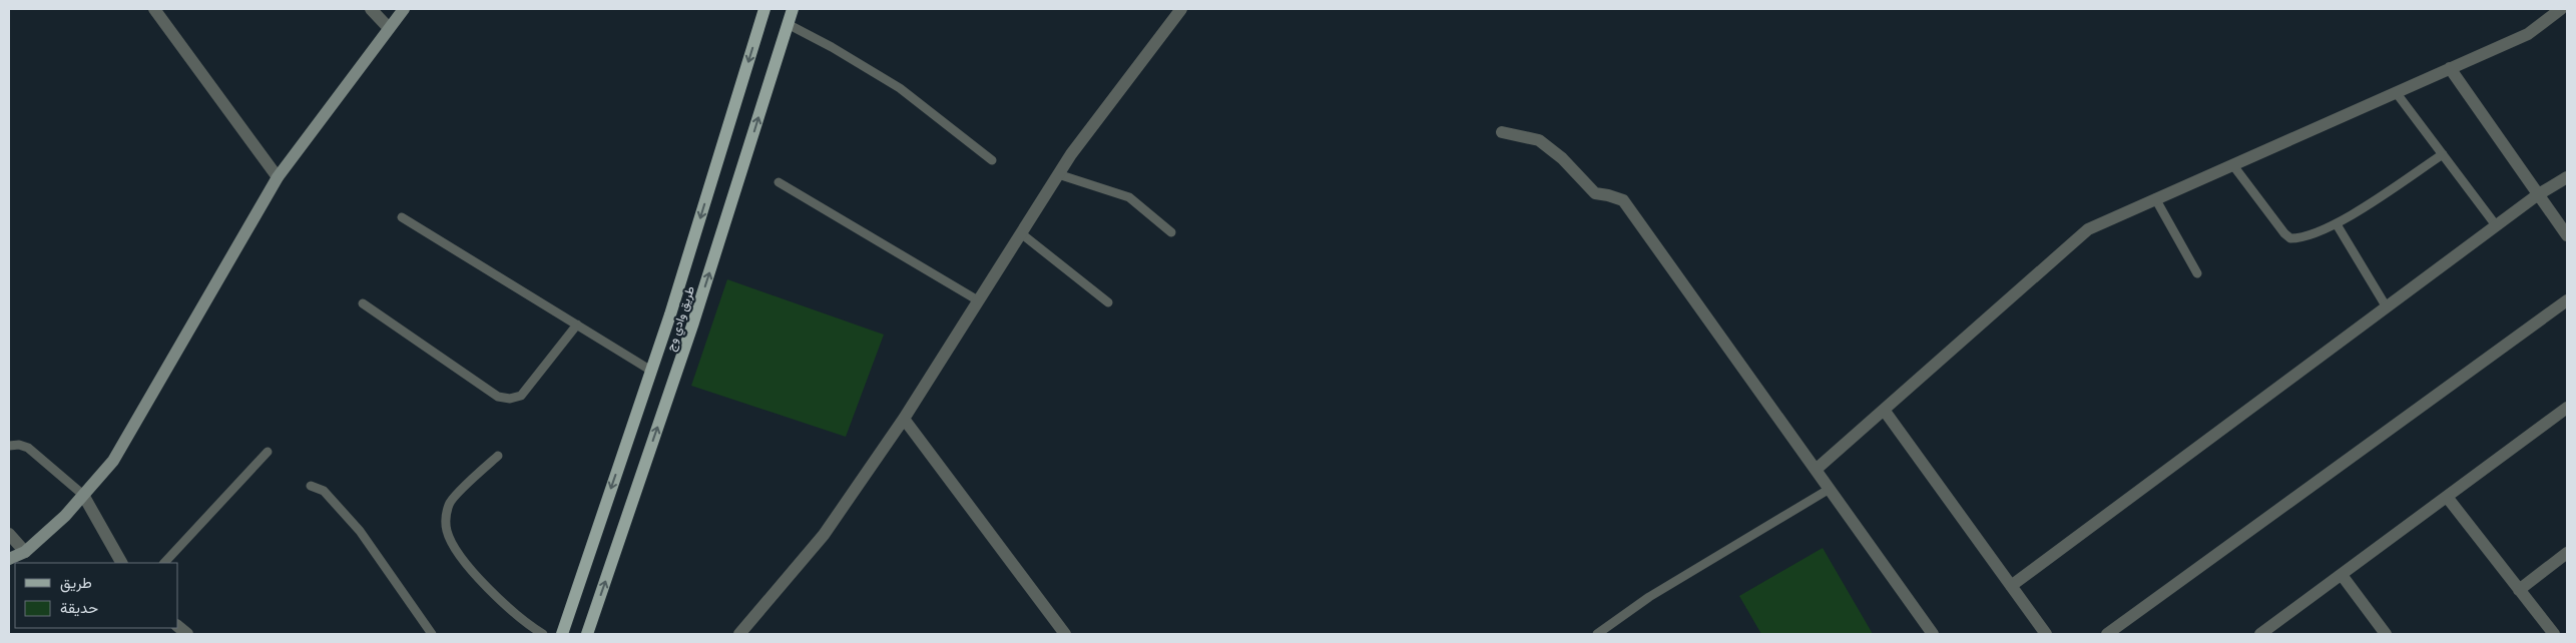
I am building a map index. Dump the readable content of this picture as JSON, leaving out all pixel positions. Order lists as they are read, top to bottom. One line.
{"streets":{"main road":["طريق وادي وج"]},"legend":["طريق","حديقة"]}
